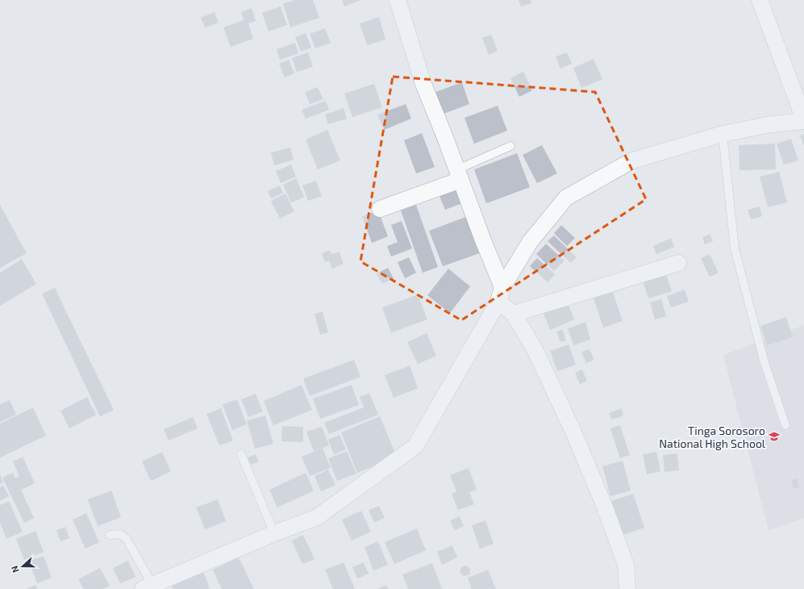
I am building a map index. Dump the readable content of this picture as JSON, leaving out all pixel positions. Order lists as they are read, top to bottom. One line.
{"places":{"school or university":["Tinga Sorosoro National High School"]},"north":"left"}
